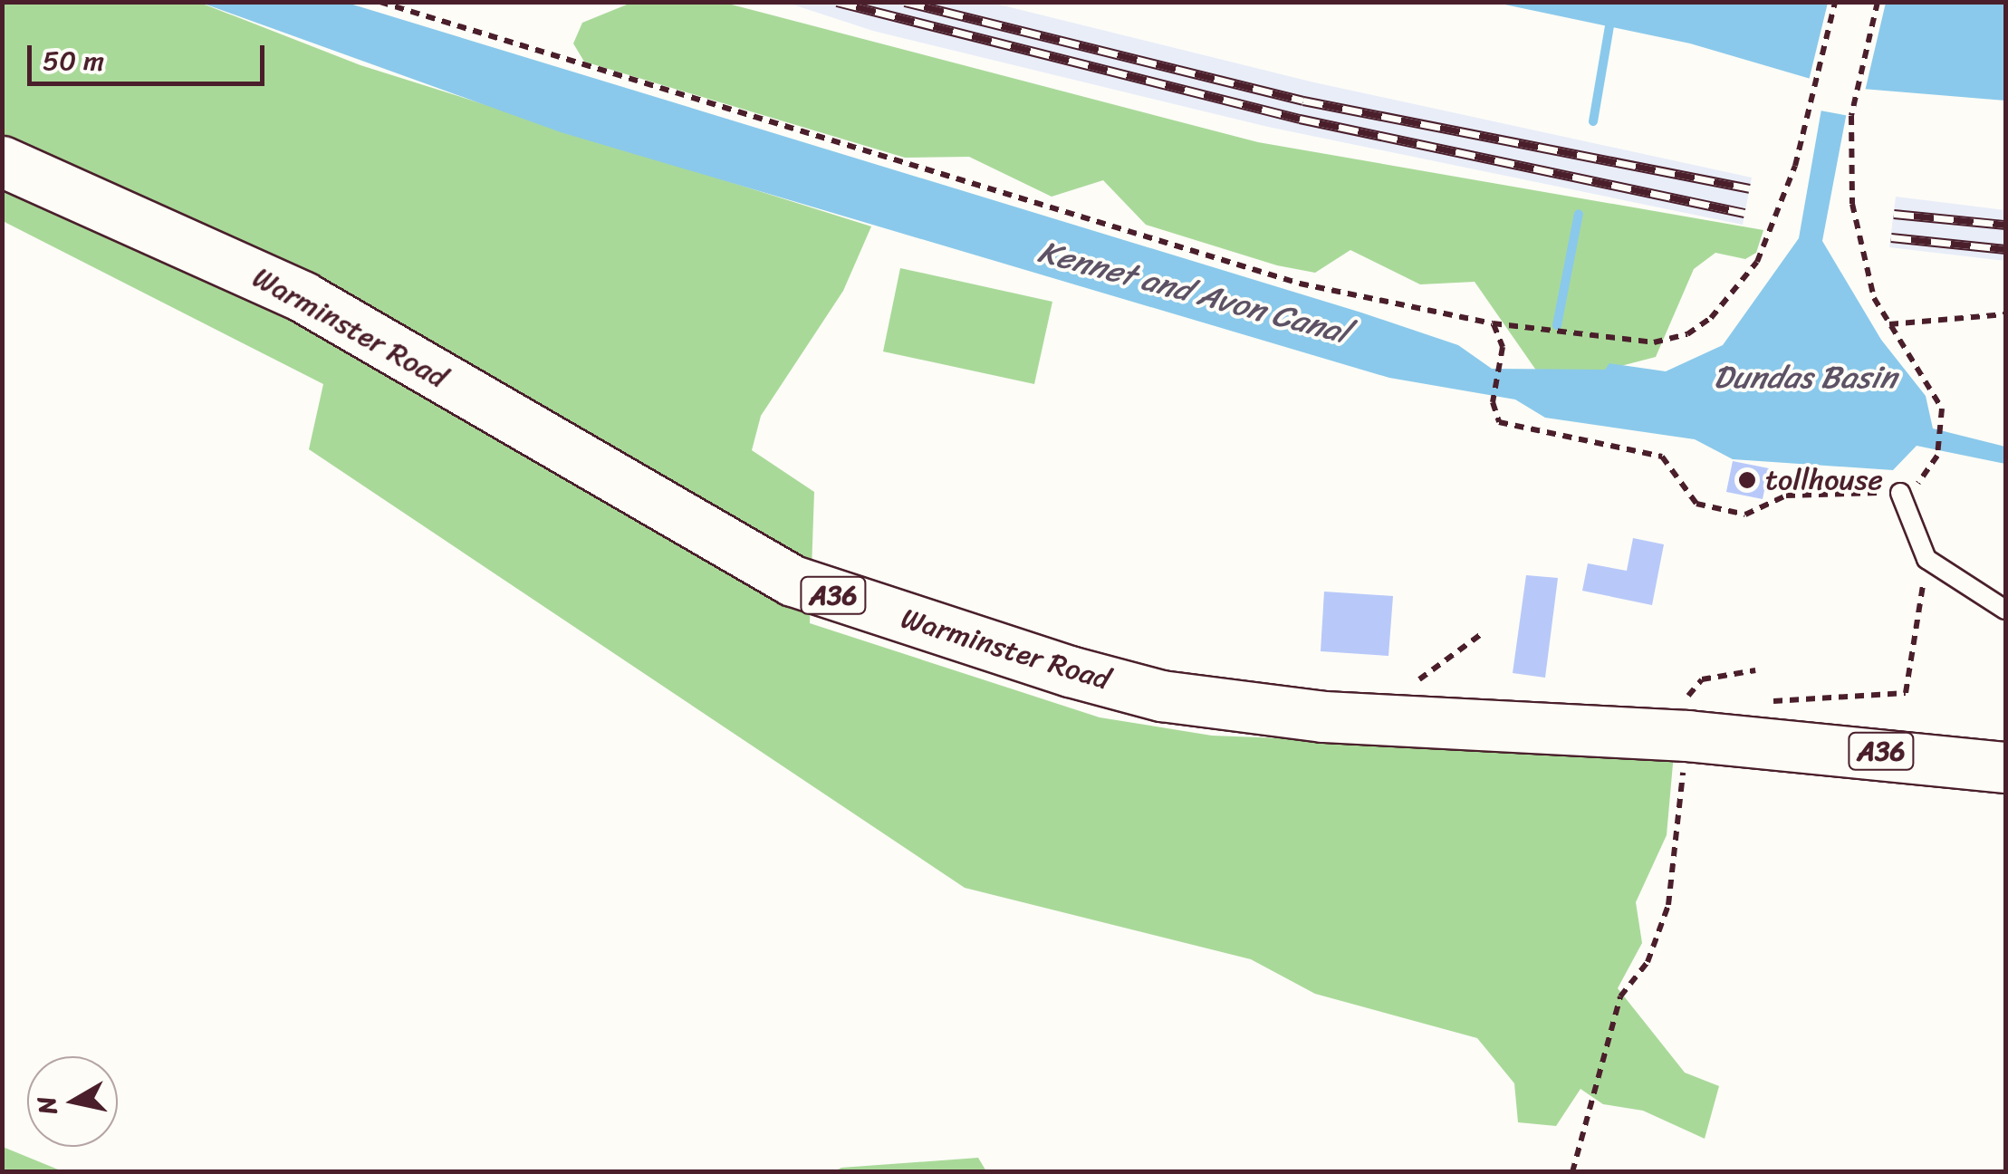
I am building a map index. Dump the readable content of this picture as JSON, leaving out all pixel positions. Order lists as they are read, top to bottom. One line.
{"streets":{"highway":["Warminster Road","A36"]},"water":["Kennet and Avon Canal","Dundas Basin"],"places":["tollhouse"],"scale_bar":"50 m","north":"left"}
